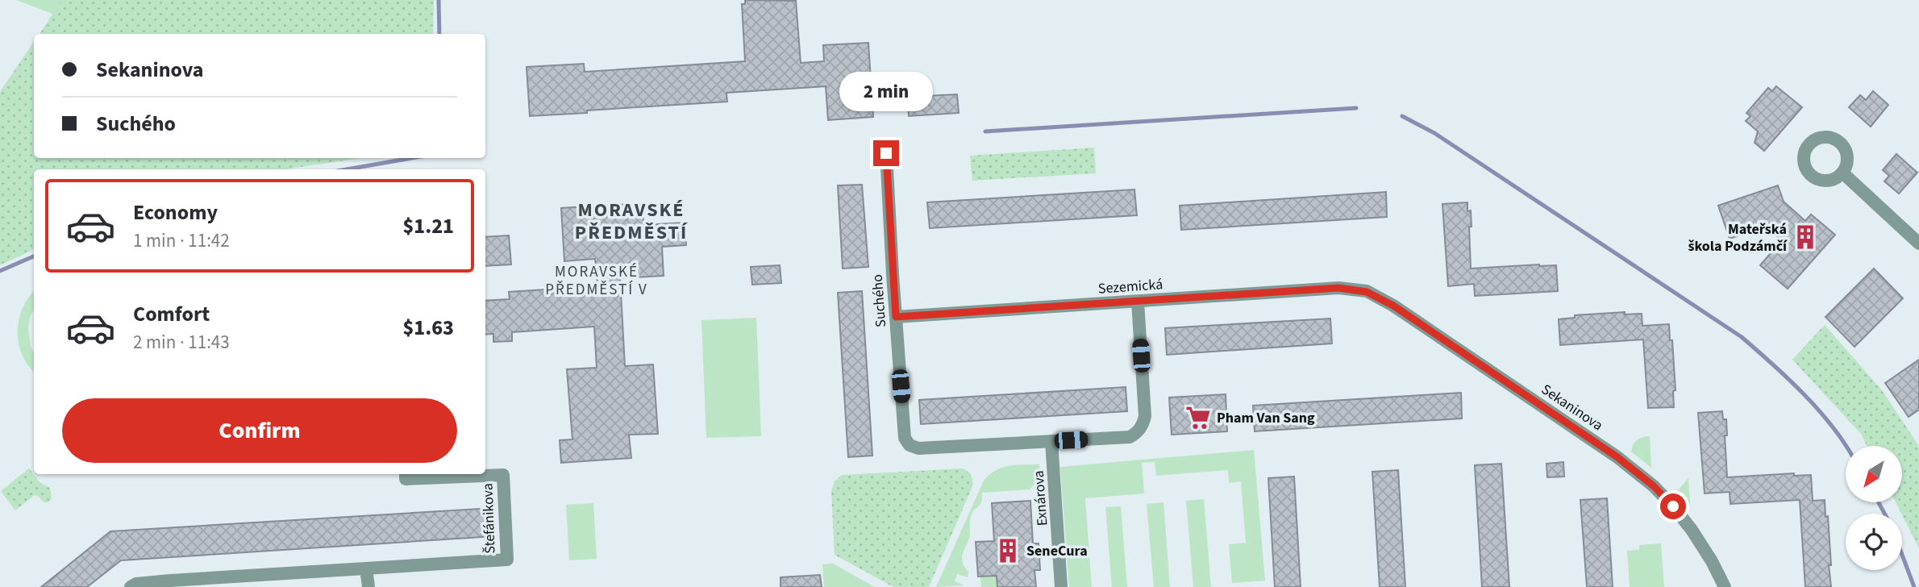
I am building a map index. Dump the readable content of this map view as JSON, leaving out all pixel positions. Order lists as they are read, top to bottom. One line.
{"streets":{"street":["Sezemická","Suchého","Sekaninova","Exnárova","Štefánikova"]},"crossings":[["Sezemická","Suchého"],["Sezemická","Sekaninova"],["Suchého","Exnárova"]],"districts":["MORAVSKÉ PŘEDMĚSTÍ","MORAVSKÉ PŘEDMĚSTÍ V"],"places":{"building":["Mateřská škola Podzámčí","SeneCura"],"supermarket":["Pham Van Sang"]},"north":"bottom left","page":{"banner":["Sekaninova","Suchého"],"bubble":"2 min","list":[{"name":"Economy","note":"1 min · 11:42","value":"$1.21"},{"name":"Comfort","note":"2 min · 11:43","value":"$1.63"}],"buttons":"Confirm"}}
